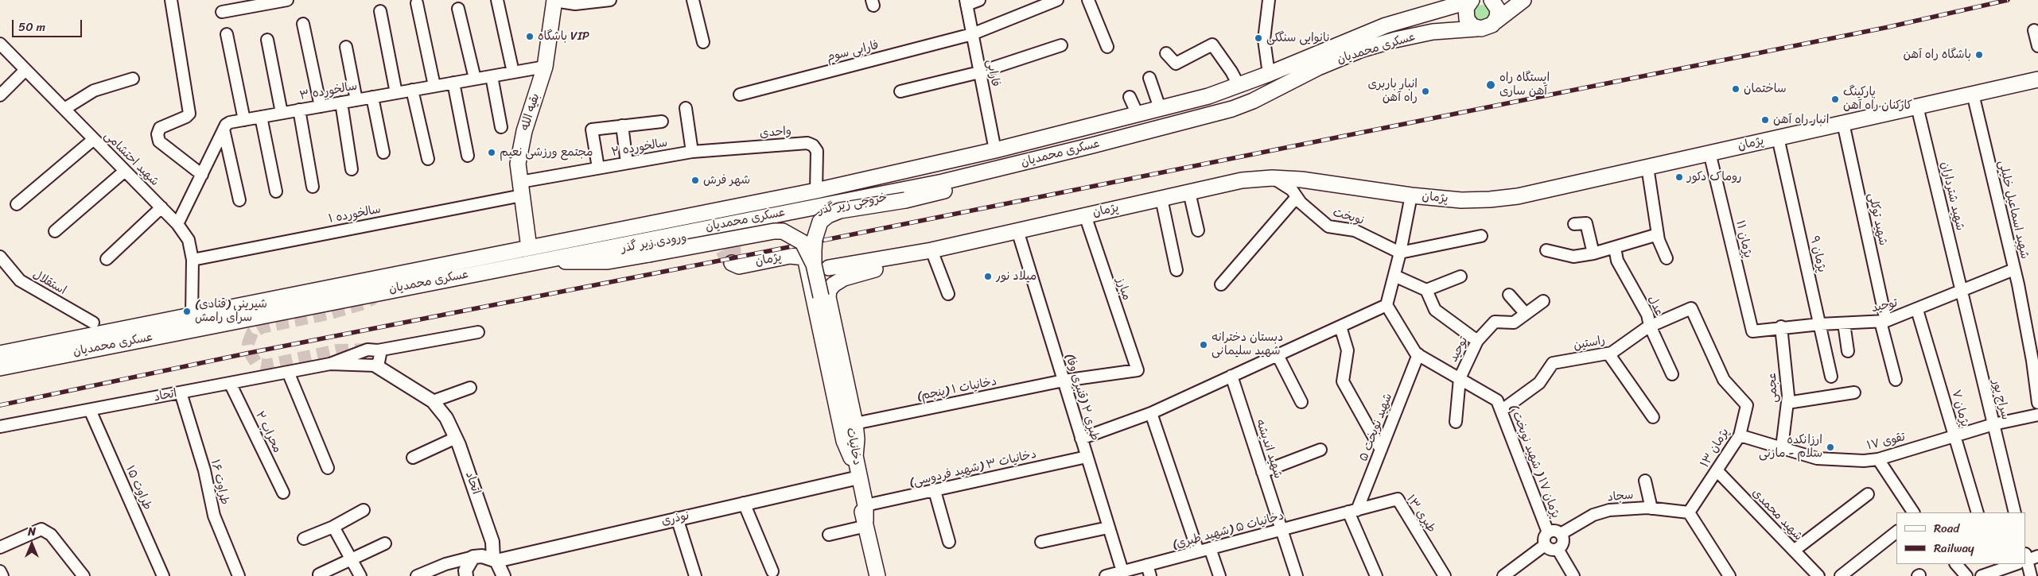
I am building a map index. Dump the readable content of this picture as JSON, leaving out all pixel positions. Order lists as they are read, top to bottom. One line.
{"streets":{"main road":["عسکری محمدیان","بقیه الله","پژمان","خروجی زیر گذر","ورودی زیر گذر","دخانیات"],"street":["فارابی سوم","فارابی","سالخورده ۳","واحدی","سالخورده ۲","شهید احتشامی","شهید شترداران","شهید اسماعیل خلیلی","سالخورده ۱","نوبخت","شهید توکلی","پژمان ۱۱","پژمان ۹","استقلال","مبارز","عدل","توحید","راستین","عجمی","دخانیات ۱ (پنجم)","اتحاد","طبری ۲ (قنبری وفا)","سراج پور","پژمان ۷","شهید نوبخت ۵","محراب ۲","تقوی ۱۷","پژمان ۱۳","شهید اندیشه","پژمان ۱۷ ( شهید نوبخت )","دخانیات ۳ (شهید فردوسی)","طراوت ۱۶","طراوت ۱۵","سجاد","طبری ۱۳","شهید محمدی","نوذری","دخانیات ۵ (شهید طبری)"]},"crossings":[["عسکری محمدیان","فارابی"],["عسکری محمدیان","بقیه الله"],["عسکری محمدیان","واحدی"],["عسکری محمدیان","شهید احتشامی"],["عسکری محمدیان","خروجی زیر گذر"],["عسکری محمدیان","ورودی زیر گذر"],["فارابی سوم","فارابی"],["سالخورده ۳","بقیه الله"],["بقیه الله","سالخورده ۲"],["بقیه الله","سالخورده ۱"],["واحدی","سالخورده ۲"],["پژمان","شهید شترداران"],["پژمان","شهید اسماعیل خلیلی"],["پژمان","نوبخت"],["پژمان","شهید توکلی"],["پژمان","پژمان ۱۱"],["پژمان","پژمان ۹"],["پژمان","مبارز"],["پژمان","طبری ۲ (قنبری وفا)"],["پژمان","دخانیات"],["سالخورده ۲","سالخورده ۱"],["شهید احتشامی","سالخورده ۱"],["شهید شترداران","توحید"],["شهید شترداران","سراج پور"],["شهید اسماعیل خلیلی","توحید"],["شهید توکلی","توحید"],["پژمان ۱۱","توحید"],["پژمان ۹","توحید"],["مبارز","دخانیات ۱ (پنجم)"],["عدل","راستین"],["توحید","عجمی"],["توحید","سراج پور"],["توحید","پژمان ۷"],["توحید","پژمان ۱۷ ( شهید نوبخت )"],["راستین","پژمان ۱۳"],["راستین","پژمان ۱۷ ( شهید نوبخت )"],["عجمی","تقوی ۱۷"],["دخانیات ۱ (پنجم)","طبری ۲ (قنبری وفا)"],["اتحاد","محراب ۲"],["اتحاد","طراوت ۱۶"],["اتحاد","طراوت ۱۵"],["اتحاد","نوذری"],["طبری ۲ (قنبری وفا)","دخانیات ۳ (شهید فردوسی)"],["طبری ۲ (قنبری وفا)","دخانیات ۵ (شهید طبری)"],["سراج پور","تقوی ۱۷"],["پژمان ۷","تقوی ۱۷"],["شهید نوبخت ۵","پژمان ۱۷ ( شهید نوبخت )"],["شهید نوبخت ۵","طبری ۱۳"],["شهید نوبخت ۵","دخانیات ۵ (شهید طبری)"],["تقوی ۱۷","پژمان ۱۳"],["دخانیات","دخانیات ۳ (شهید فردوسی)"],["دخانیات","نوذری"],["پژمان ۱۳","سجاد"],["پژمان ۱۳","شهید محمدی"],["شهید اندیشه","دخانیات ۵ (شهید طبری)"],["پژمان ۱۷ ( شهید نوبخت )","سجاد"],["طبری ۱۳","دخانیات ۵ (شهید طبری)"]],"places":["باشگاه VIP","نانوایی سنگکی","باشگاه راه آهن","ایستگاه راه آهن ساری","ساختمان","انبار باربری راه آهن","پارکینگ کارکنان راه آهن","انبار راه آهن","مجتمع ورزشی نعیم","روماک دکور","شهر فرش","میلاد نور","(قنادی) شیرینی سرای رامش","دبستان دخترانه شهید سلیمانی","ارزانکده سلام - مازنی"],"legend":["Road","Railway"],"scale_bar":"50 m","north":"top"}
